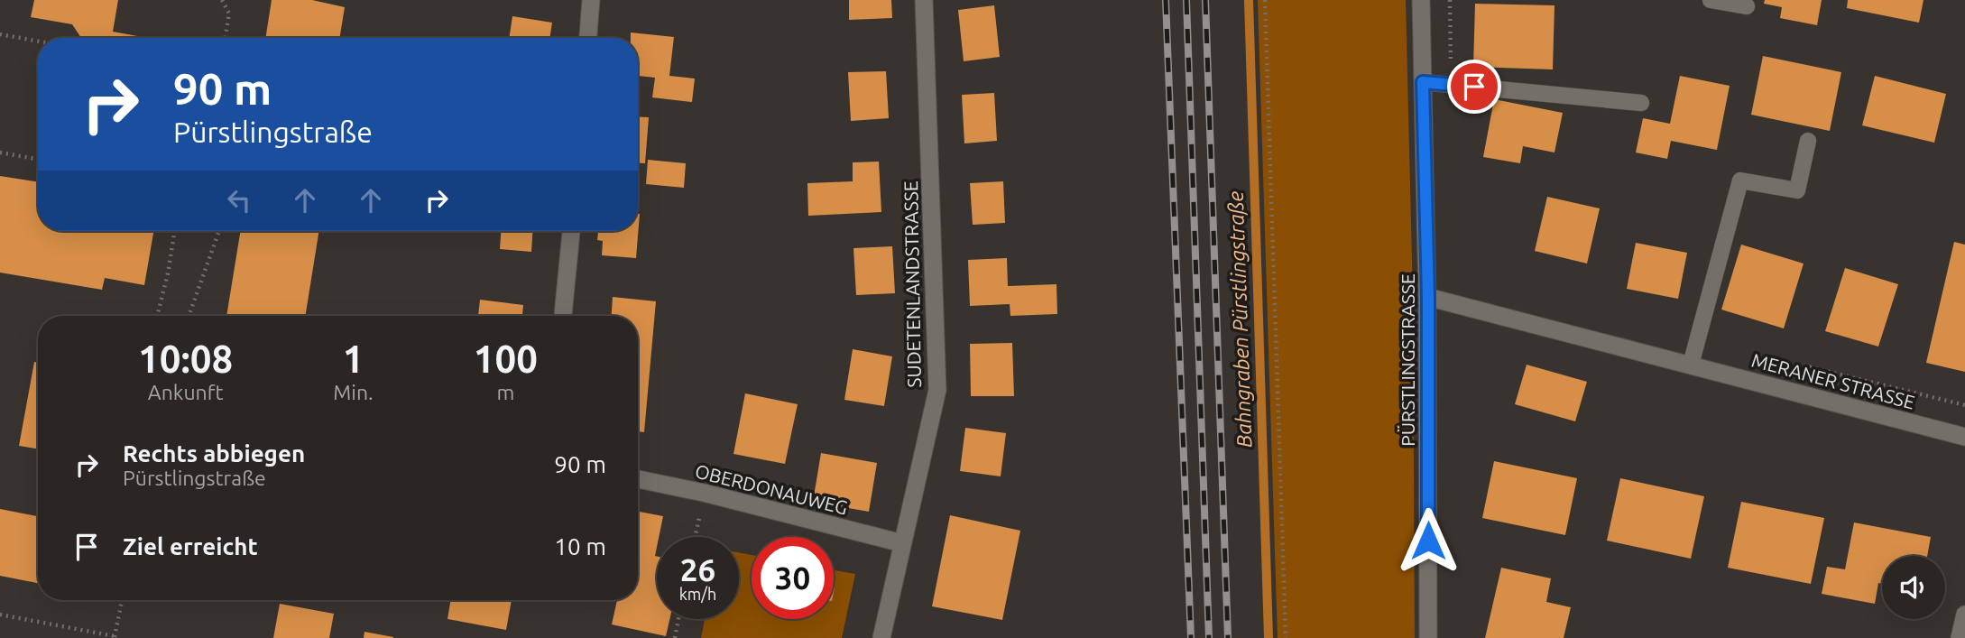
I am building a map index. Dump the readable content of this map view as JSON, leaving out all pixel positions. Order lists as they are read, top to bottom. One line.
{"streets":{"street":["SUDETENLANDSTRASSE","PÜRSTLINGSTRASSE","MERANER STRASSE","OBERDONAUWEG"]},"crossings":[["SUDETENLANDSTRASSE","OBERDONAUWEG"],["PÜRSTLINGSTRASSE","MERANER STRASSE"]],"water":["Bahngraben Pürstlingstraße"],"page":{"turn":["90 m","Pürstlingstraße"],"eta":["10:08","Ankunft","1","Min.","100","m"],"list":[{"name":"Rechts abbiegen","note":"Pürstlingstraße","value":"90 m"},{"name":"Ziel erreicht","value":"10 m"}],"speed":"26 km/h","limit":"30"}}
